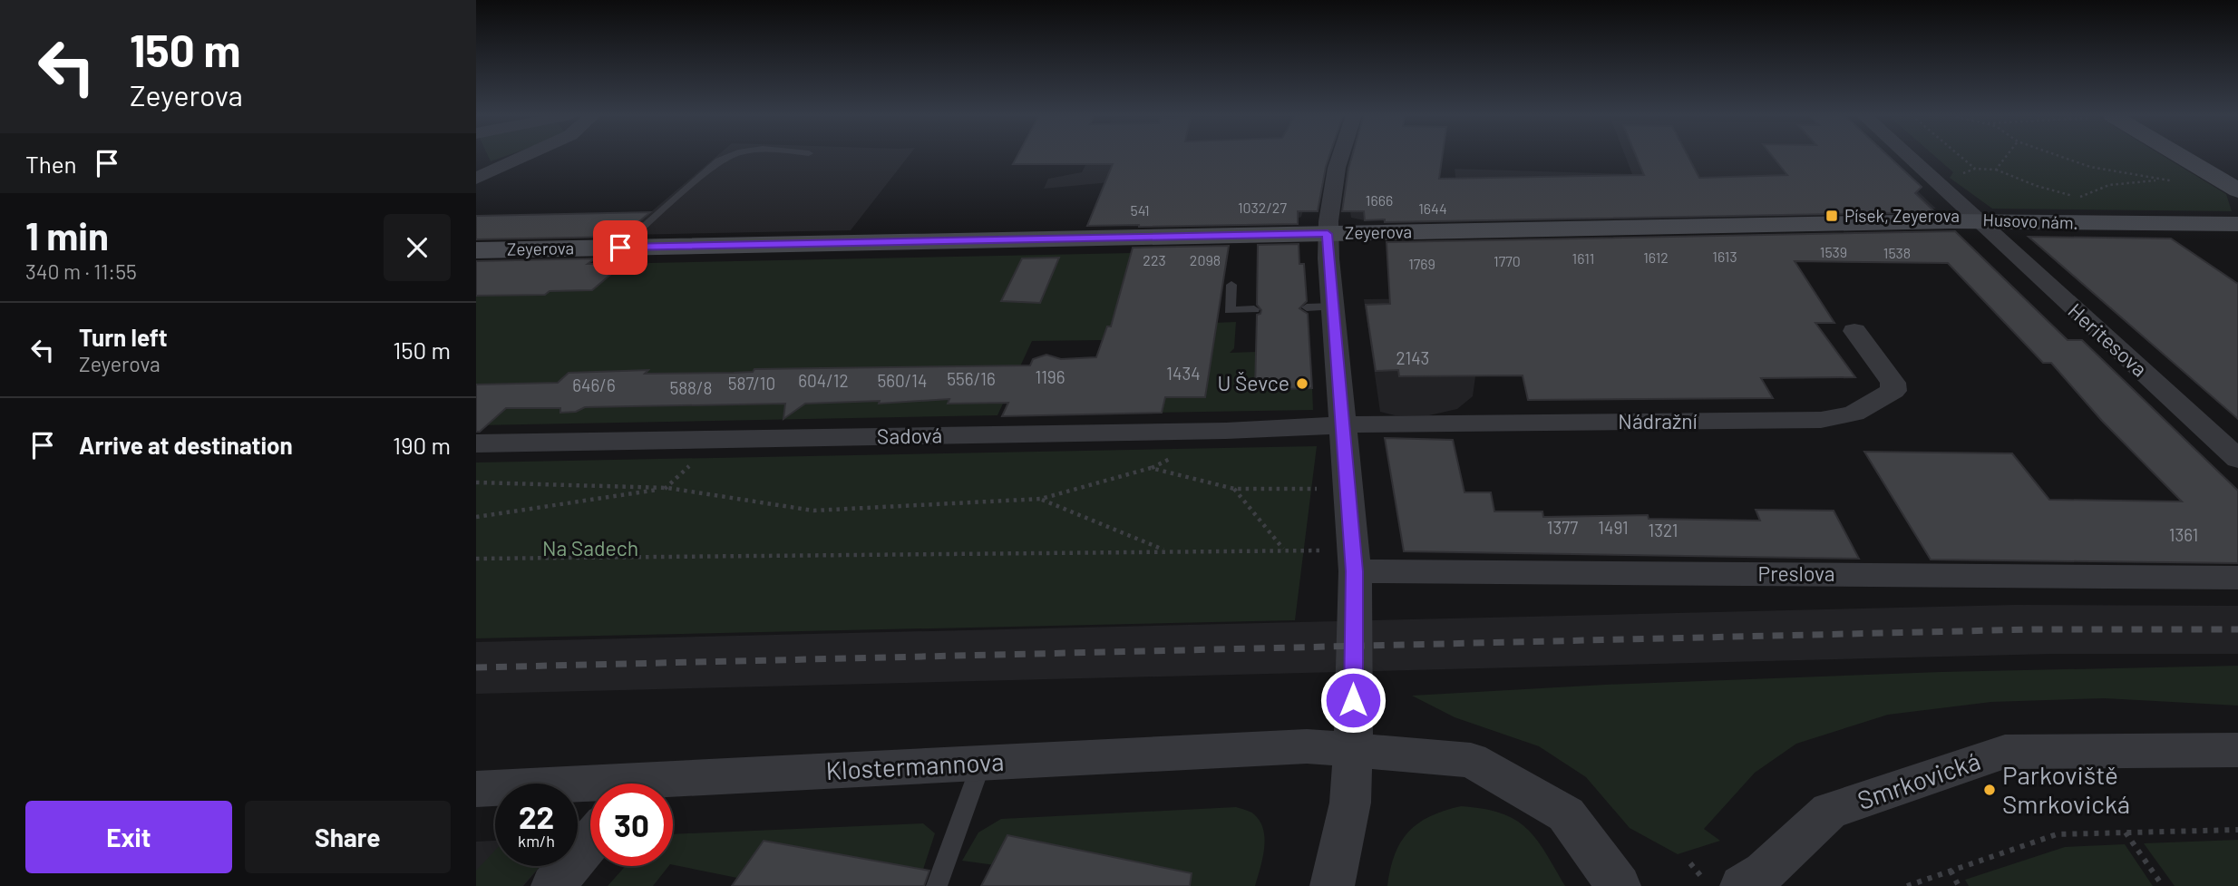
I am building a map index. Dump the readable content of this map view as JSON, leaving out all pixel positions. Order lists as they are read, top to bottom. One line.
{"streets":{"street":["Husovo nám.","Zeyerova","Heritesova","Nádražní","Sadová","Preslova","Klostermannova","Smrkovická"]},"crossings":[["Husovo nám.","Zeyerova"],["Husovo nám.","Heritesova"],["Zeyerova","Heritesova"],["Nádražní","Sadová"]],"parks":["Na Sadech"],"places":{"transit":["Písek, Zeyerova"],"other":["U Ševce","Parkoviště Smrkovická"]},"house_numbers":["1666","1032/27","1644","541","1539","1538","1613","1612","1611","223","2098","1770","1769","2143","1434","1196","556/16","604/12","560/14","587/10","646/6","588/8","1377","1491","1321","1361"],"page":{"turn":["150 m","Zeyerova"],"then":"Then","heading":["1 min","340 m · 11:55"],"list":[{"name":"Turn left","note":"Zeyerova","value":"150 m"},{"name":"Arrive at destination","value":"190 m"}],"speed":"22 km/h","limit":"30","buttons":["Exit","Share"]}}
